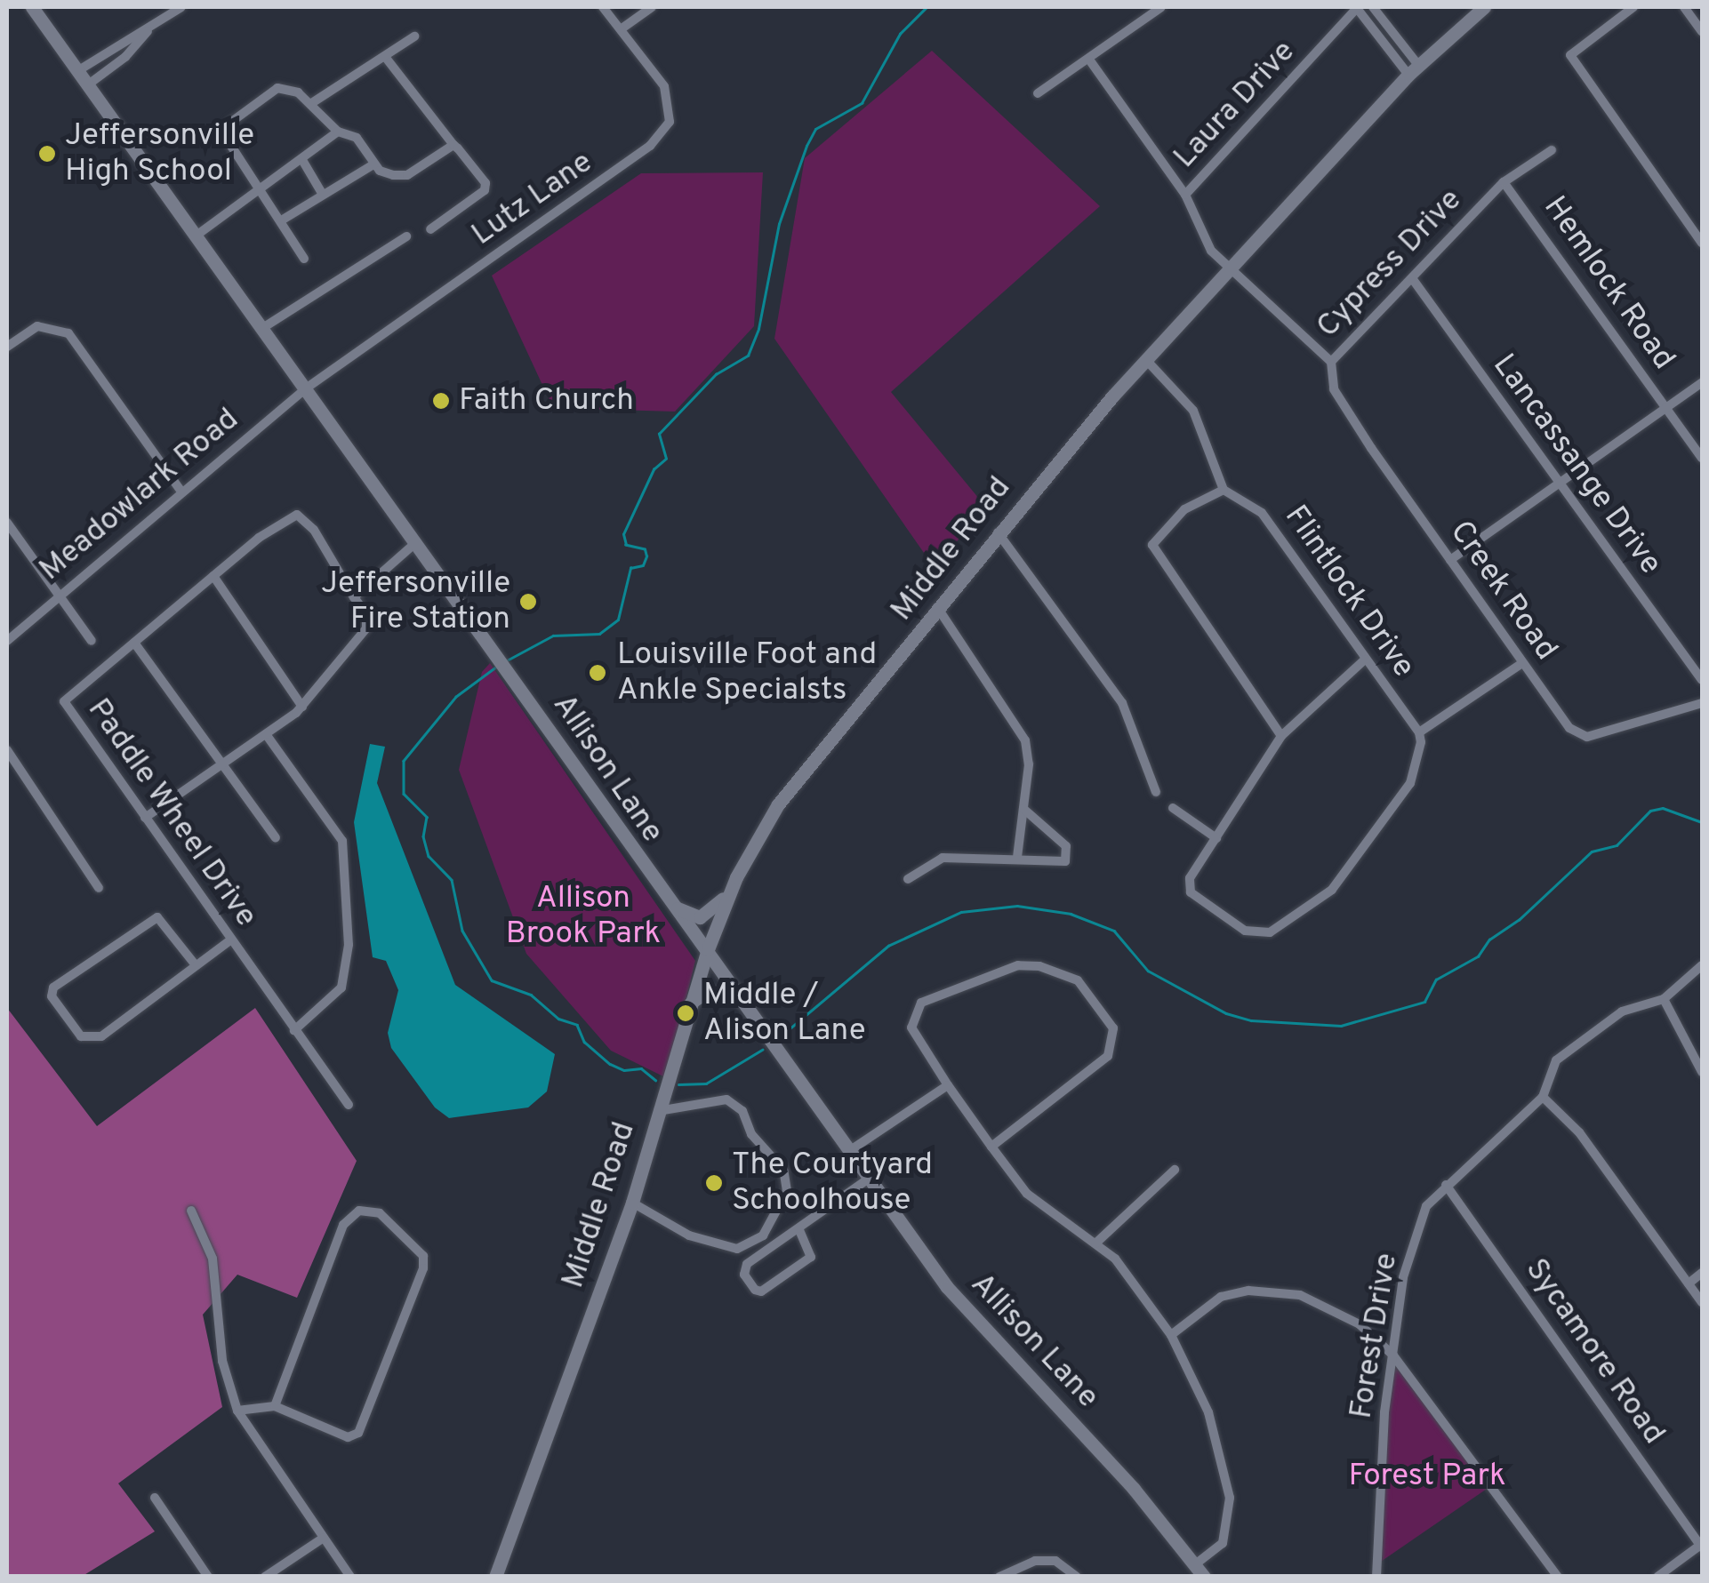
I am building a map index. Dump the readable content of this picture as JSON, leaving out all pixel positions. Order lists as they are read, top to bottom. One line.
{"streets":{"main road":["Middle Road","Allison Lane"],"street":["Laura Drive","Lutz Lane","Cypress Drive","Hemlock Road","Lancassange Drive","Meadowlark Road","Creek Road","Flintlock Drive","Paddle Wheel Drive","Forest Drive","Sycamore Road"]},"crossings":[["Laura Drive","Cypress Drive"],["Lutz Lane","Meadowlark Road"],["Lutz Lane","Allison Lane"],["Cypress Drive","Hemlock Road"],["Cypress Drive","Lancassange Drive"],["Cypress Drive","Middle Road"],["Cypress Drive","Creek Road"],["Meadowlark Road","Allison Lane"],["Middle Road","Allison Lane"],["Forest Drive","Sycamore Road"]],"parks":["Allison Brook Park","Forest Park"],"places":["Jeffersonville High School","Faith Church","Jeffersonville Fire Station","Louisville Foot and Ankle Specialsts","Middle / Alison Lane","The Courtyard Schoolhouse"]}
